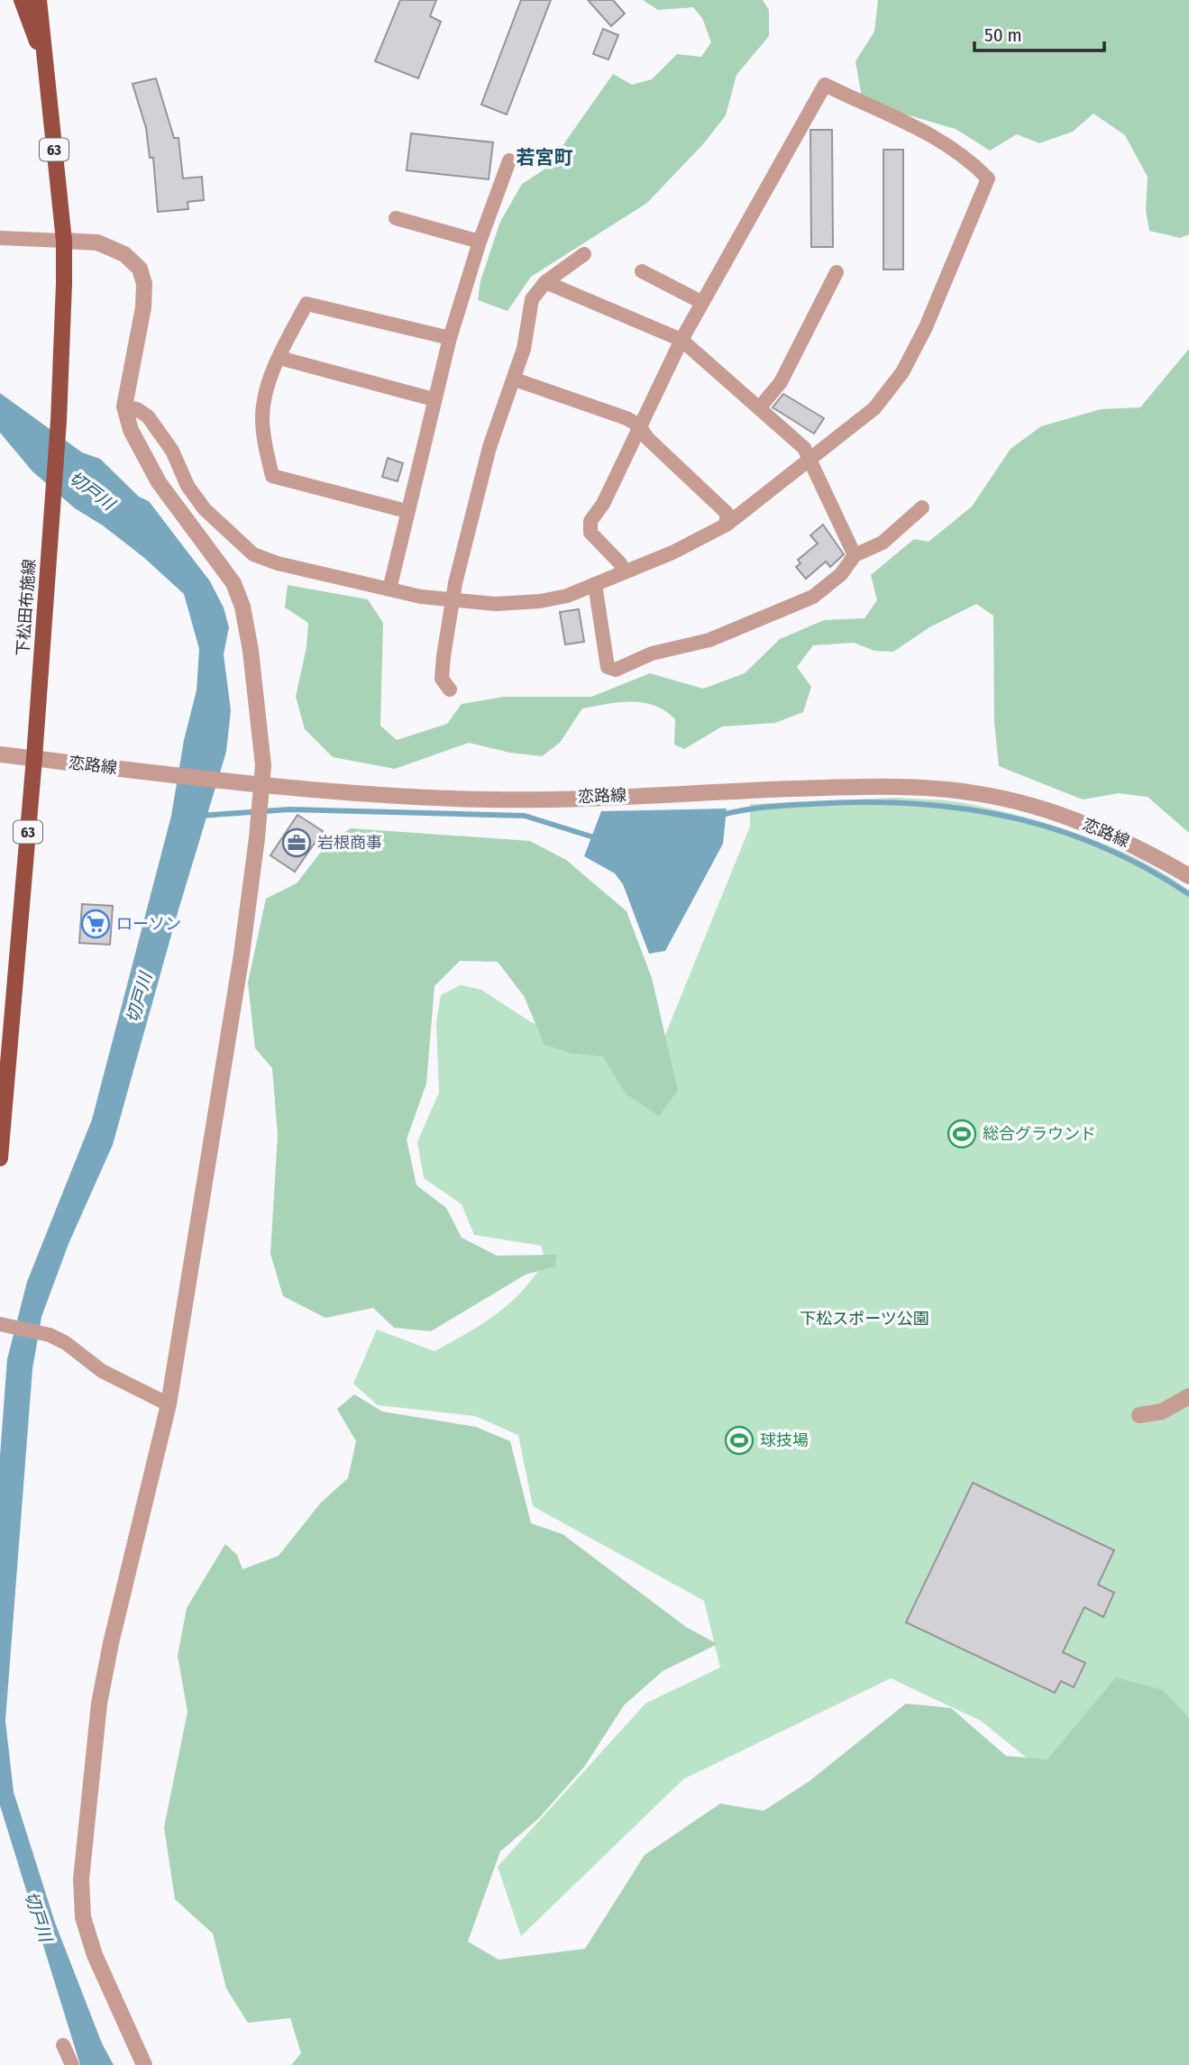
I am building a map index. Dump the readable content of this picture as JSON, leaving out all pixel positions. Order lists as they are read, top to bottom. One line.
{"streets":{"main road":["63","下松田布施線"],"street":["恋路線"]},"crossings":[["下松田布施線","恋路線"]],"districts":["若宮町"],"water":["切戸川"],"parks":["下松スポーツ公園"],"places":{"office":["岩根商事"],"supermarket":["ローソン"],"sports":["総合グラウンド","球技場"]},"scale_bar":"50 m"}
